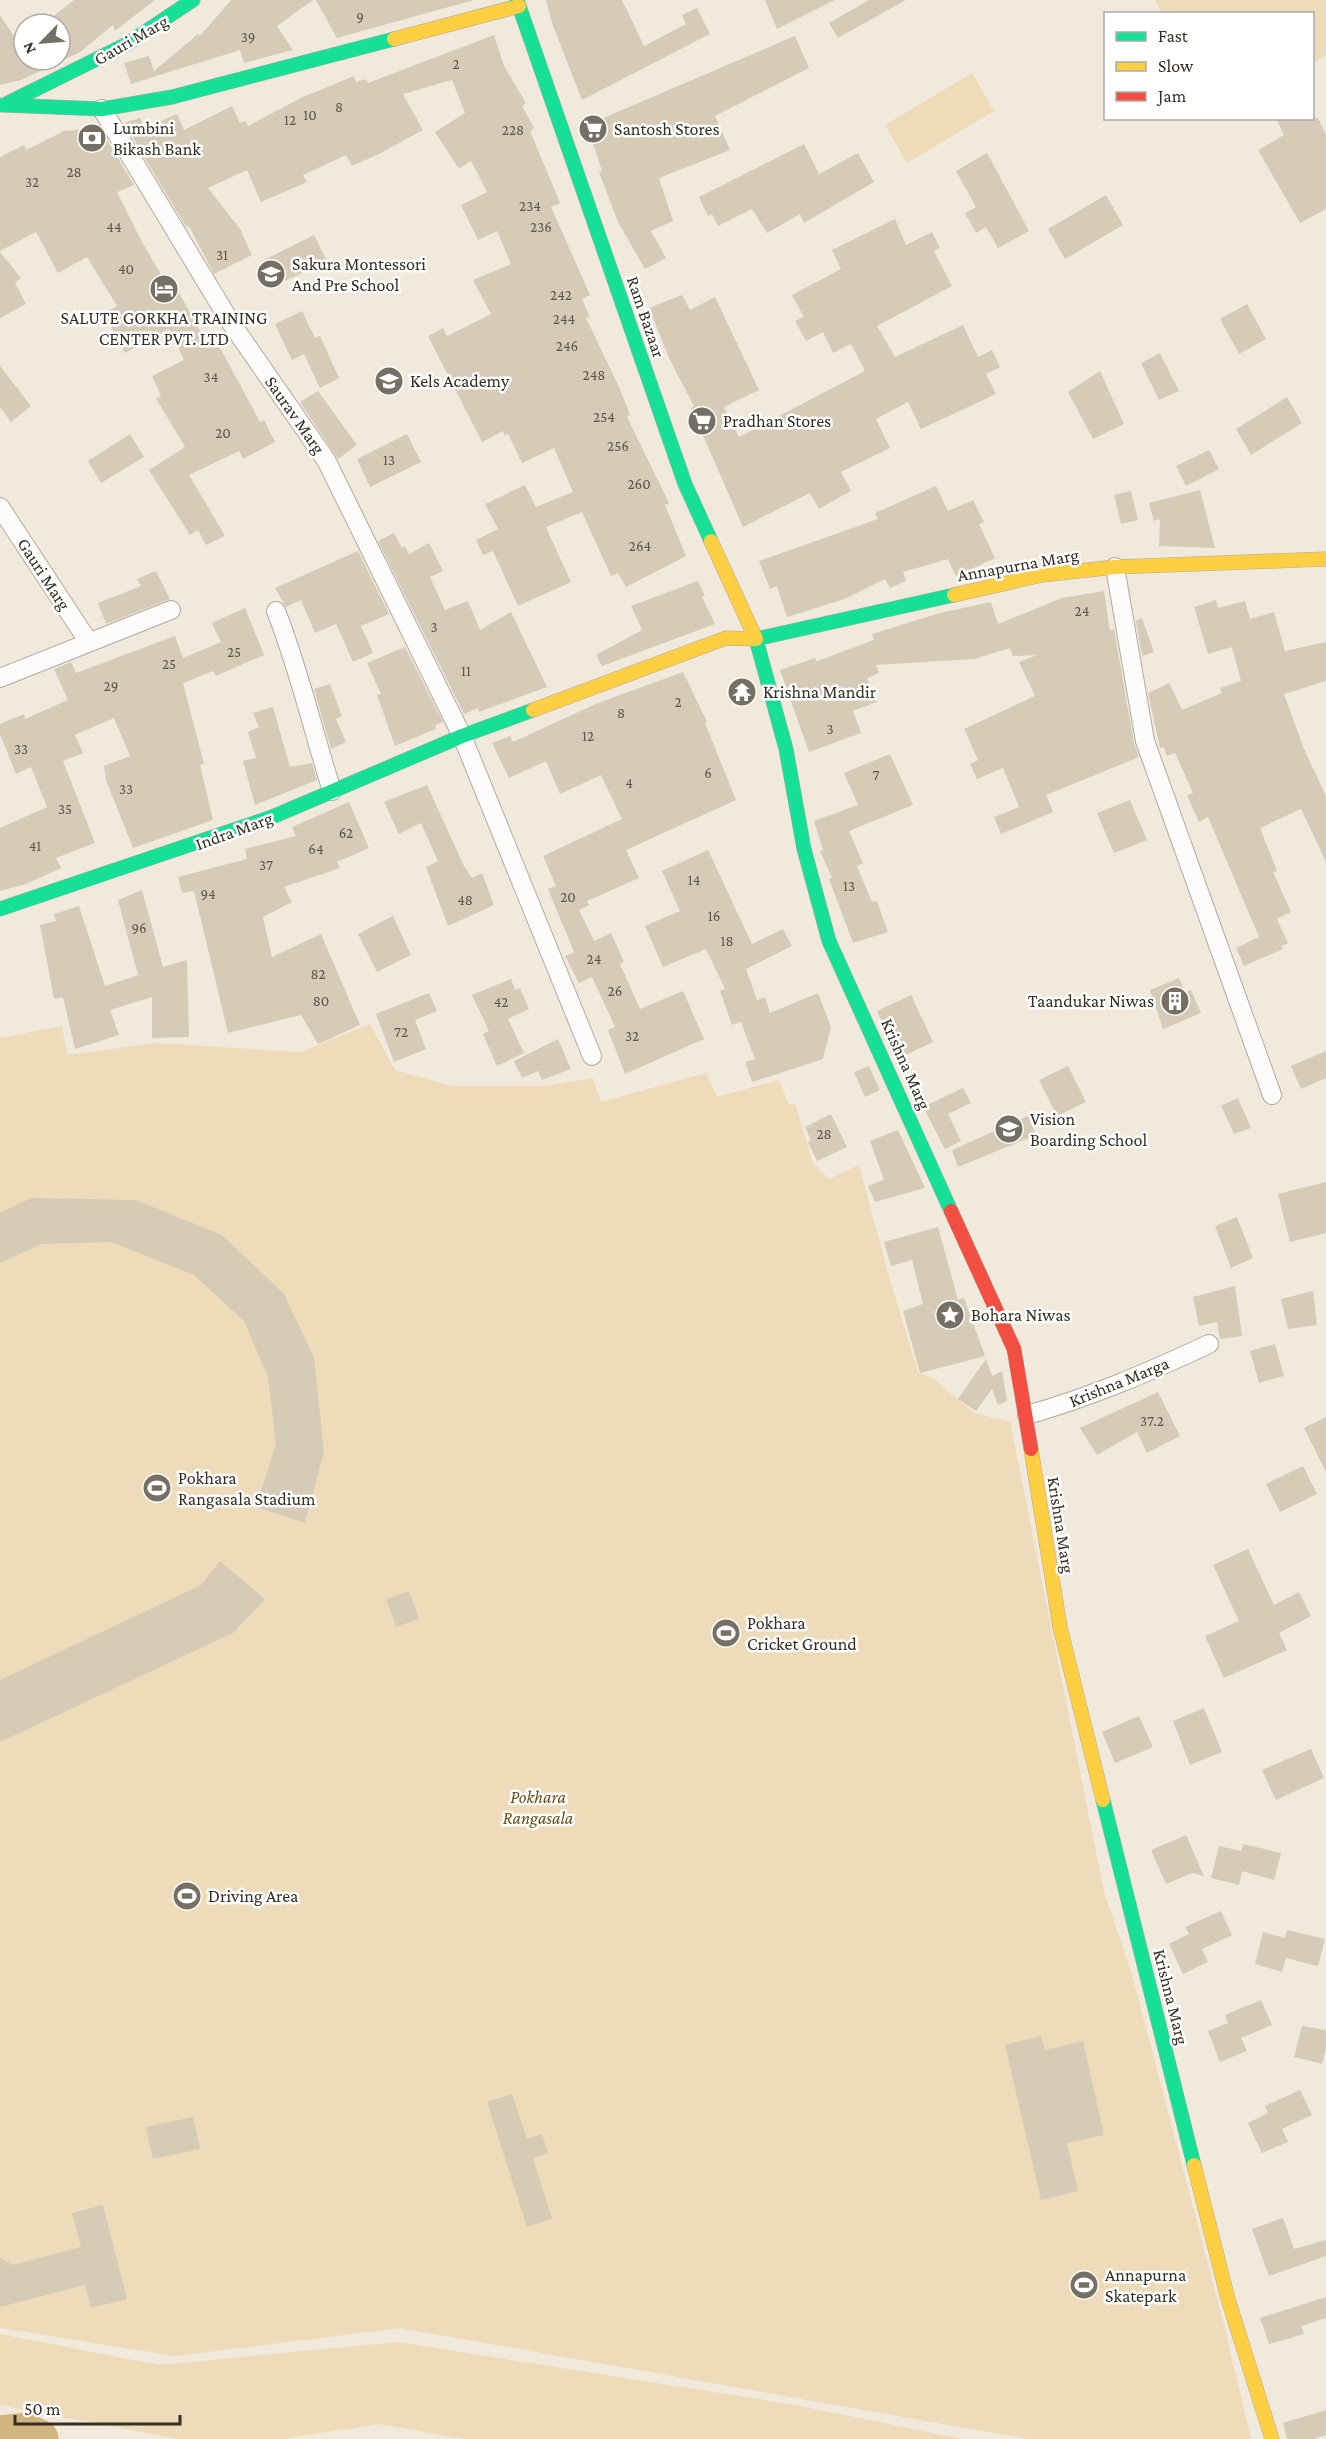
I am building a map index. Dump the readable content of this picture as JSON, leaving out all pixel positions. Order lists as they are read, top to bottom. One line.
{"streets":{"main road":["Gauri Marg","Ram Bazaar","Annapurna Marg","Indra Marg","Krishna Marg"],"street":["Saurav Marg","Krishna Marga"]},"crossings":[["Ram Bazaar","Annapurna Marg"],["Ram Bazaar","Indra Marg"],["Ram Bazaar","Krishna Marg"],["Saurav Marg","Indra Marg"],["Annapurna Marg","Indra Marg"],["Annapurna Marg","Krishna Marg"],["Indra Marg","Krishna Marg"],["Krishna Marg","Krishna Marga"]],"parks":["Pokhara Rangasala"],"places":{"supermarket":["Santosh Stores","Pradhan Stores"],"bank":["Lumbini Bikash Bank"],"school or university":["Sakura Montessori And Pre School","Kels Academy","Vision Boarding School"],"hotel":["SALUTE GORKHA TRAINING CENTER PVT. LTD"],"temple":["Krishna Mandir"],"building":["Taandukar Niwas"],"place":["Bohara Niwas"],"sports":["Pokhara Rangasala Stadium","Pokhara Cricket Ground","Driving Area","Annapurna Skatepark"]},"house_numbers":["9","39","2","8","10","12","228","28","32","234","44","236","31","40","242","244","246","248","34","254","20","256","13","260","264","24","3","25","25","11","29","2","8","3","12","33","6","7","4","33","35","62","41","64","37","14","13","94","20","48","16","96","18","24","82","26","80","42","72","32","28","37.2"],"legend":["Fast","Slow","Jam"],"scale_bar":"50 m","north":"bottom left"}
